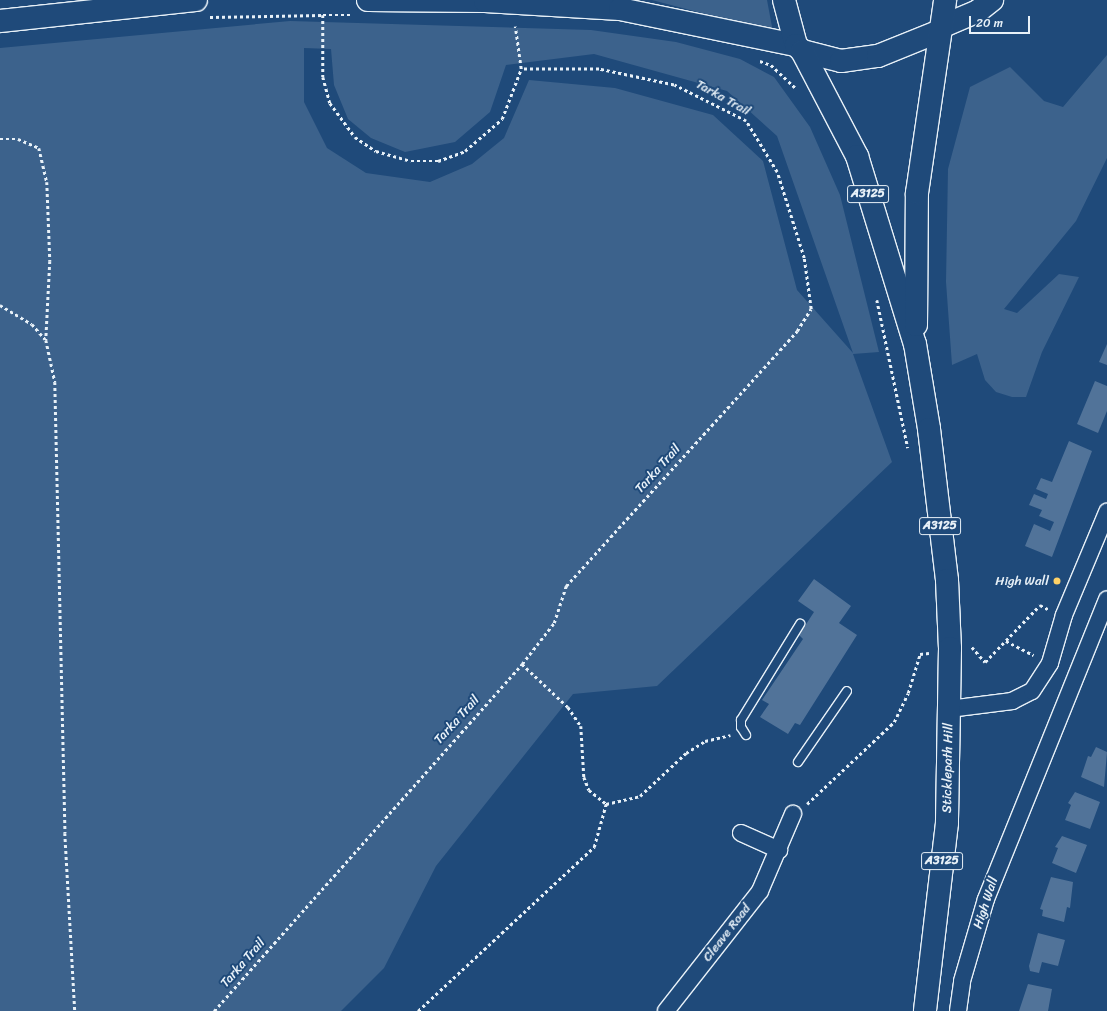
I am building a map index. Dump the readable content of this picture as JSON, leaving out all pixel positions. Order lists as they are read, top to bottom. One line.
{"streets":{"main road":["A3125","Sticklepath Hill"],"street":["High Wall","Cleave Road"],"path":["Tarka Trail"]},"crossings":[["A3125","Sticklepath Hill"]],"places":["High Wall"],"scale_bar":"20 m"}
